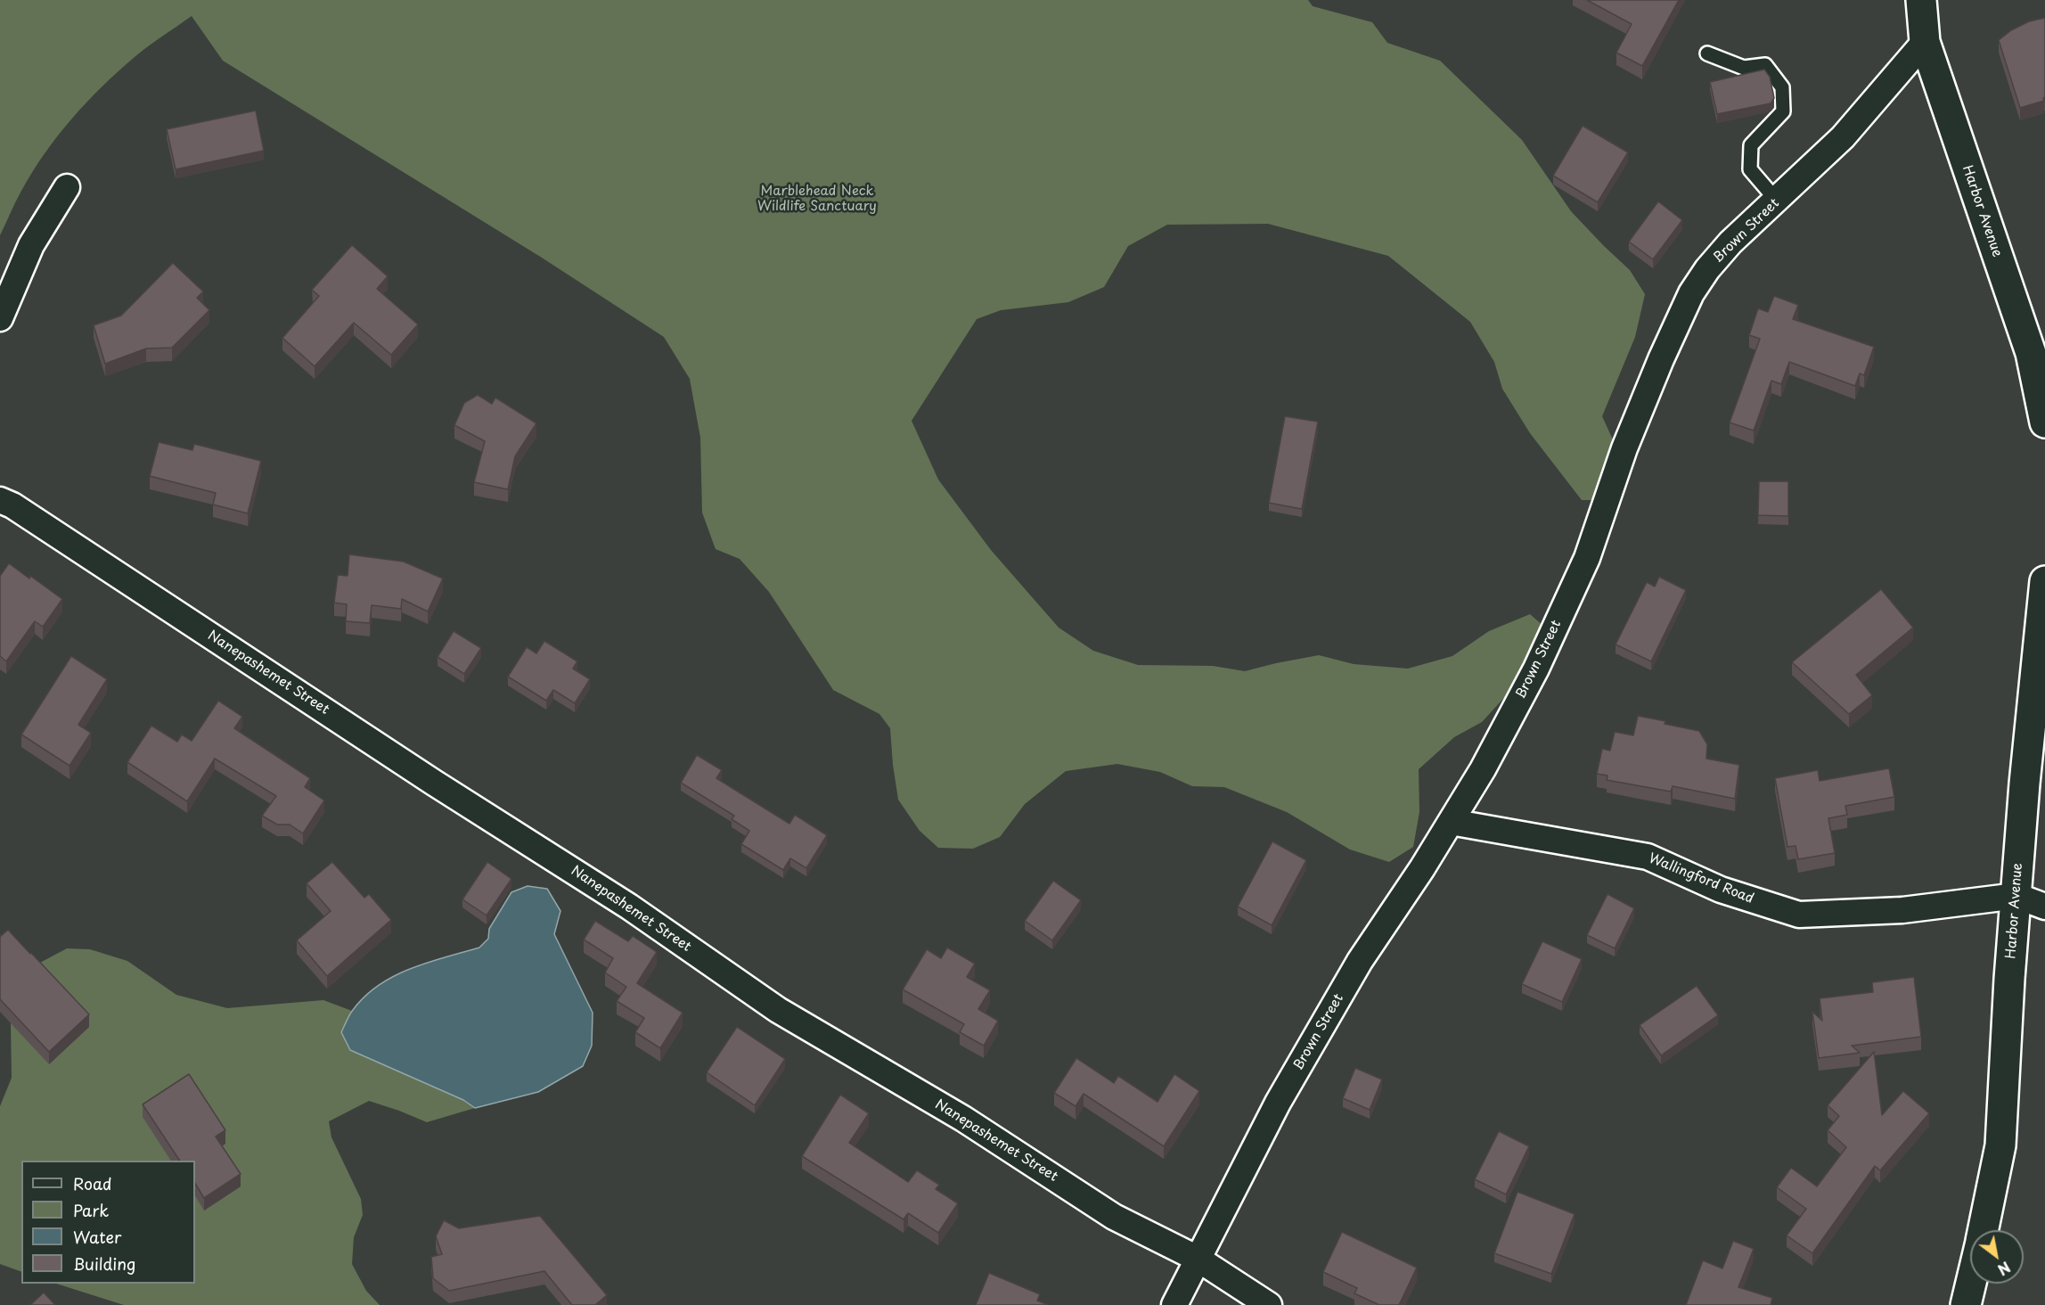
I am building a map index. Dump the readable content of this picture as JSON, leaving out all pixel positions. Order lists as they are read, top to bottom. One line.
{"streets":{"main road":["Harbor Avenue"],"street":["Brown Street","Nanepashemet Street","Wallingford Road"]},"crossings":[["Harbor Avenue","Brown Street"],["Harbor Avenue","Wallingford Road"],["Brown Street","Nanepashemet Street"],["Brown Street","Wallingford Road"]],"parks":["Marblehead Neck Wildlife Sanctuary"],"legend":["Road","Park","Water","Building"],"north":"bottom right"}
